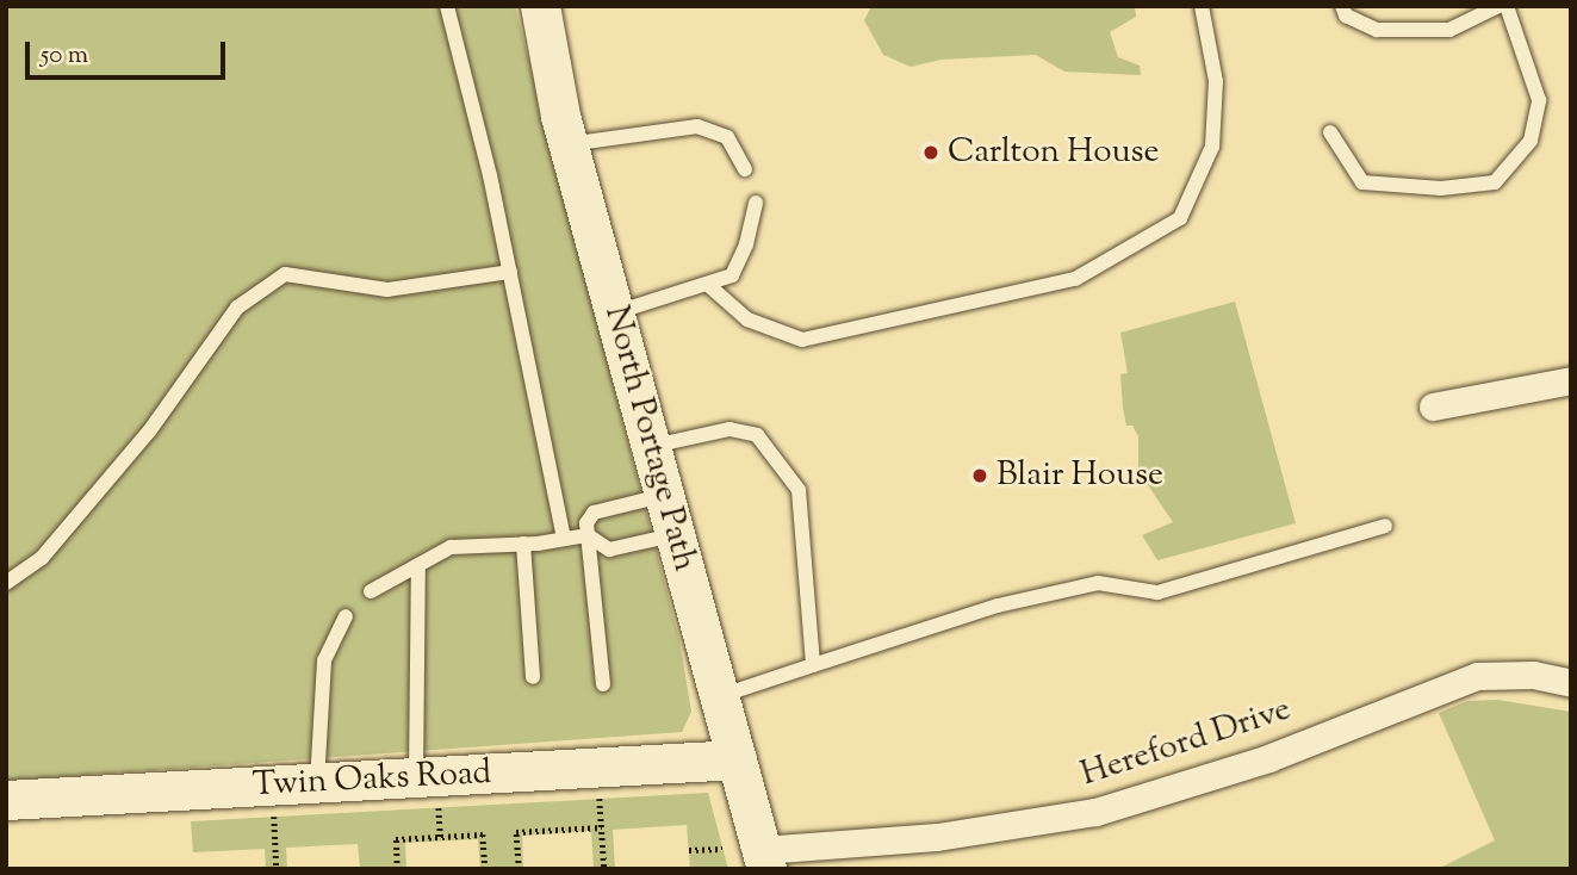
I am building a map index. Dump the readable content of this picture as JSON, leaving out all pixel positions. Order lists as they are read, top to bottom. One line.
{"streets":{"main road":["North Portage Path","Twin Oaks Road"],"street":["Hereford Drive"]},"crossings":[["North Portage Path","Hereford Drive"],["North Portage Path","Twin Oaks Road"]],"places":["Carlton House","Blair House"],"scale_bar":"50 m"}
